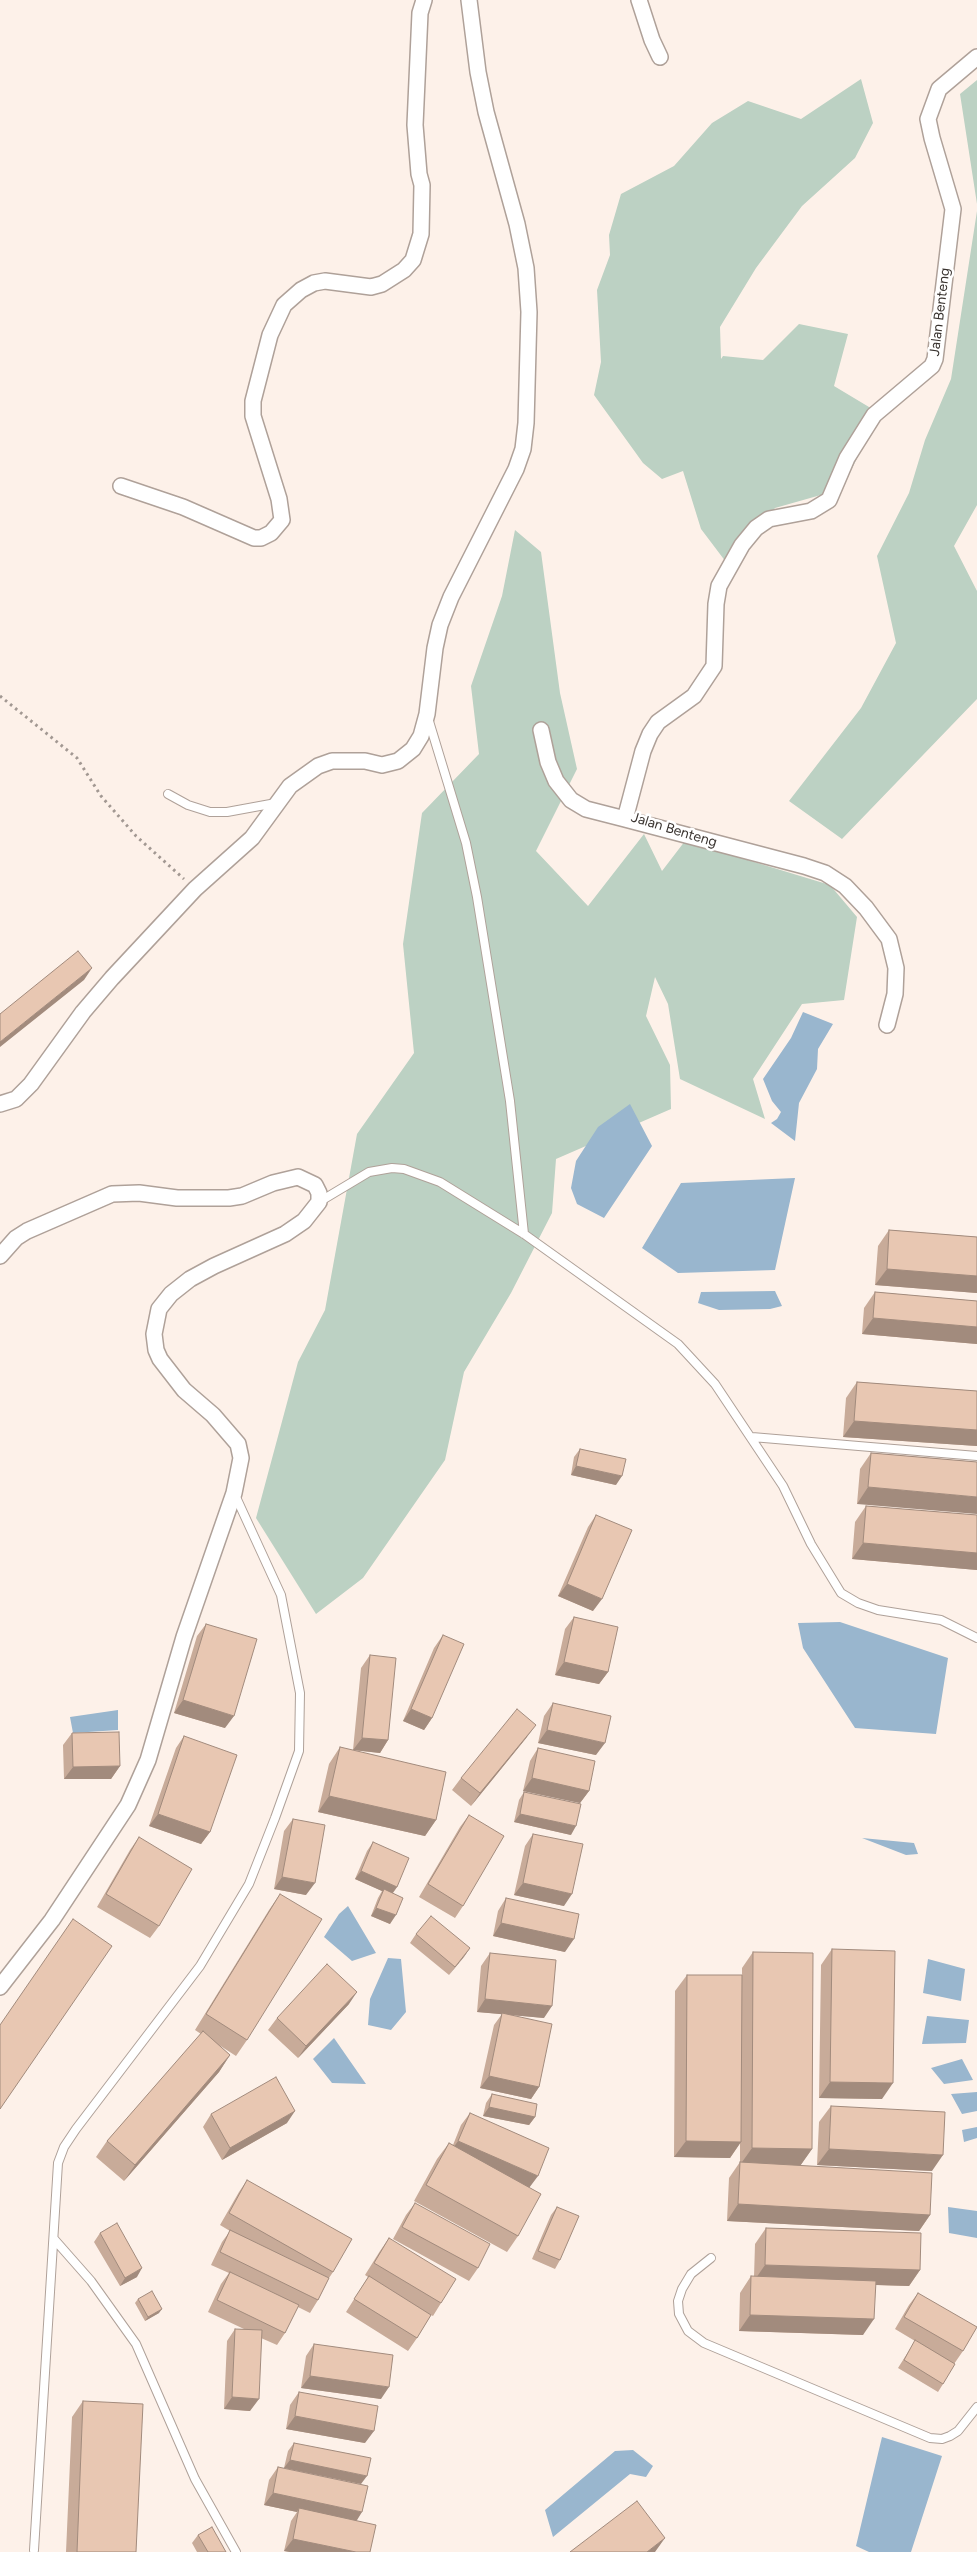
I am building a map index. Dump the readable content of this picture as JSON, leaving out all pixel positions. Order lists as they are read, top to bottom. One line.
{"streets":{"street":["Jalan Benteng"]}}
